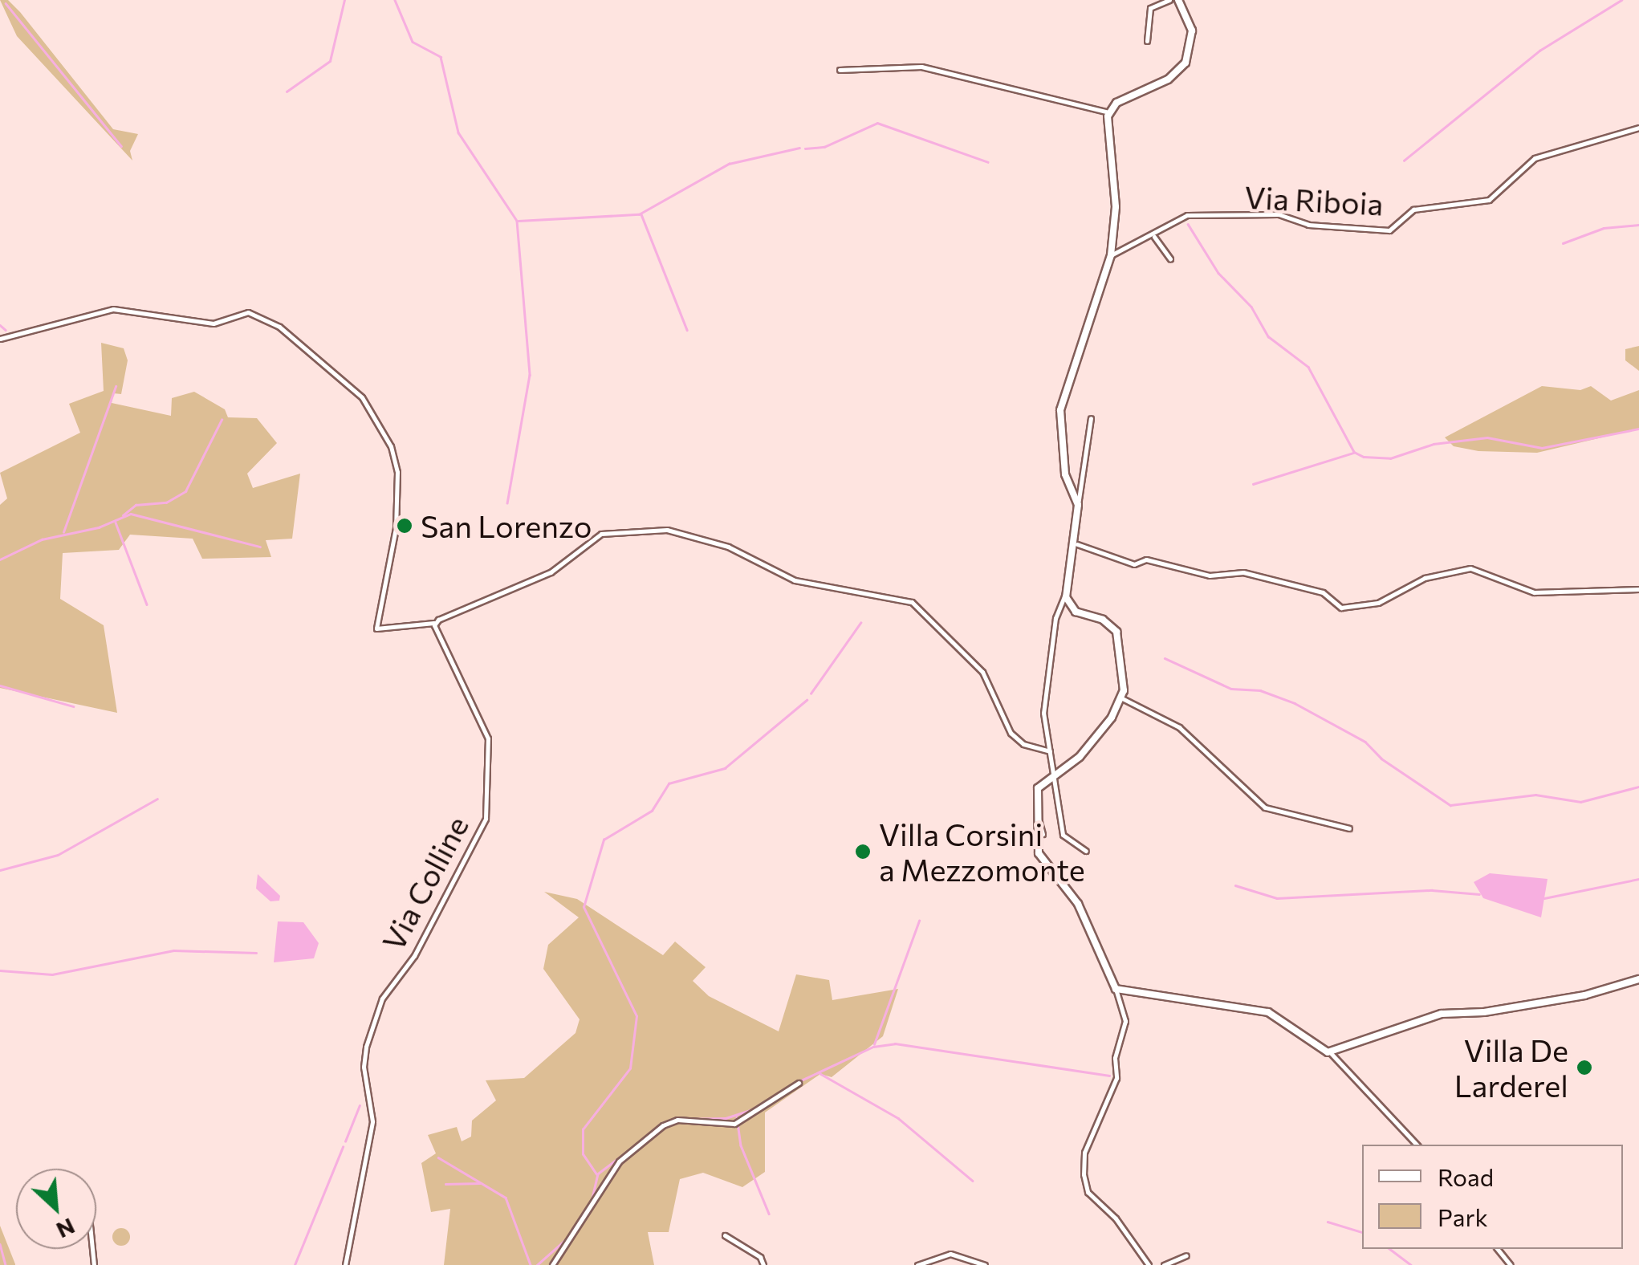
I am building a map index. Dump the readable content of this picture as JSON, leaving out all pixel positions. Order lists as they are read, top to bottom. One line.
{"streets":{"street":["Via Riboia","Via Colline"]},"places":["San Lorenzo","Villa Corsini a Mezzomonte","Villa De Larderel"],"legend":["Road","Park"],"north":"bottom right"}
